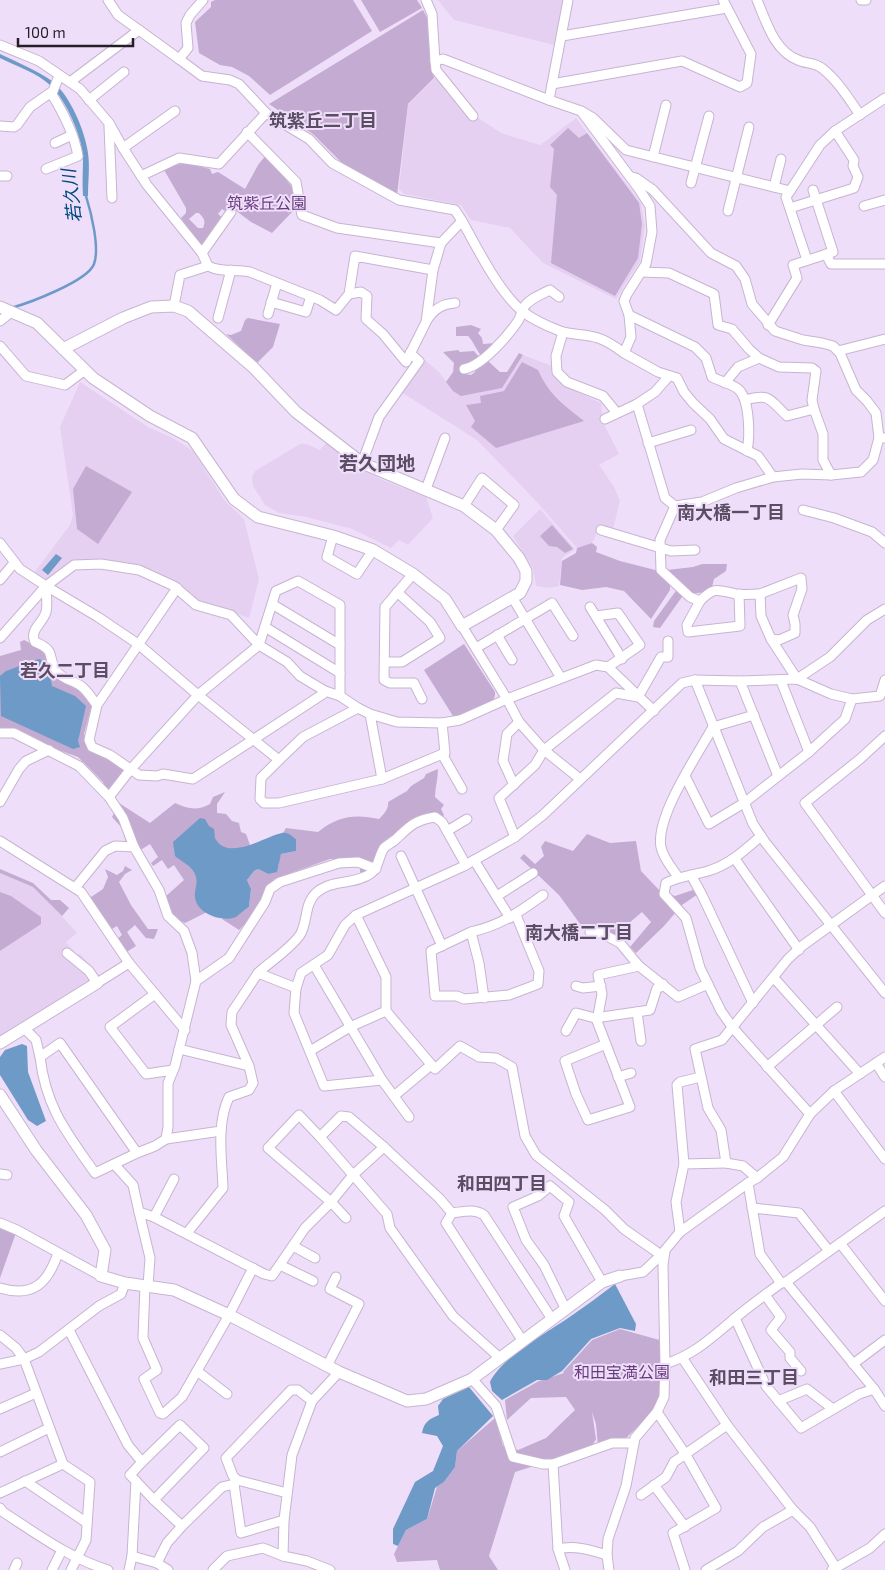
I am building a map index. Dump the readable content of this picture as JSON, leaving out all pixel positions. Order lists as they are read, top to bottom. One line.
{"districts":["筑紫丘二丁目","若久団地","南大橋一丁目","若久二丁目","南大橋二丁目","和田四丁目","和田三丁目"],"water":["若久川"],"parks":["筑紫丘公園","和田宝満公園"],"scale_bar":"100 m"}
